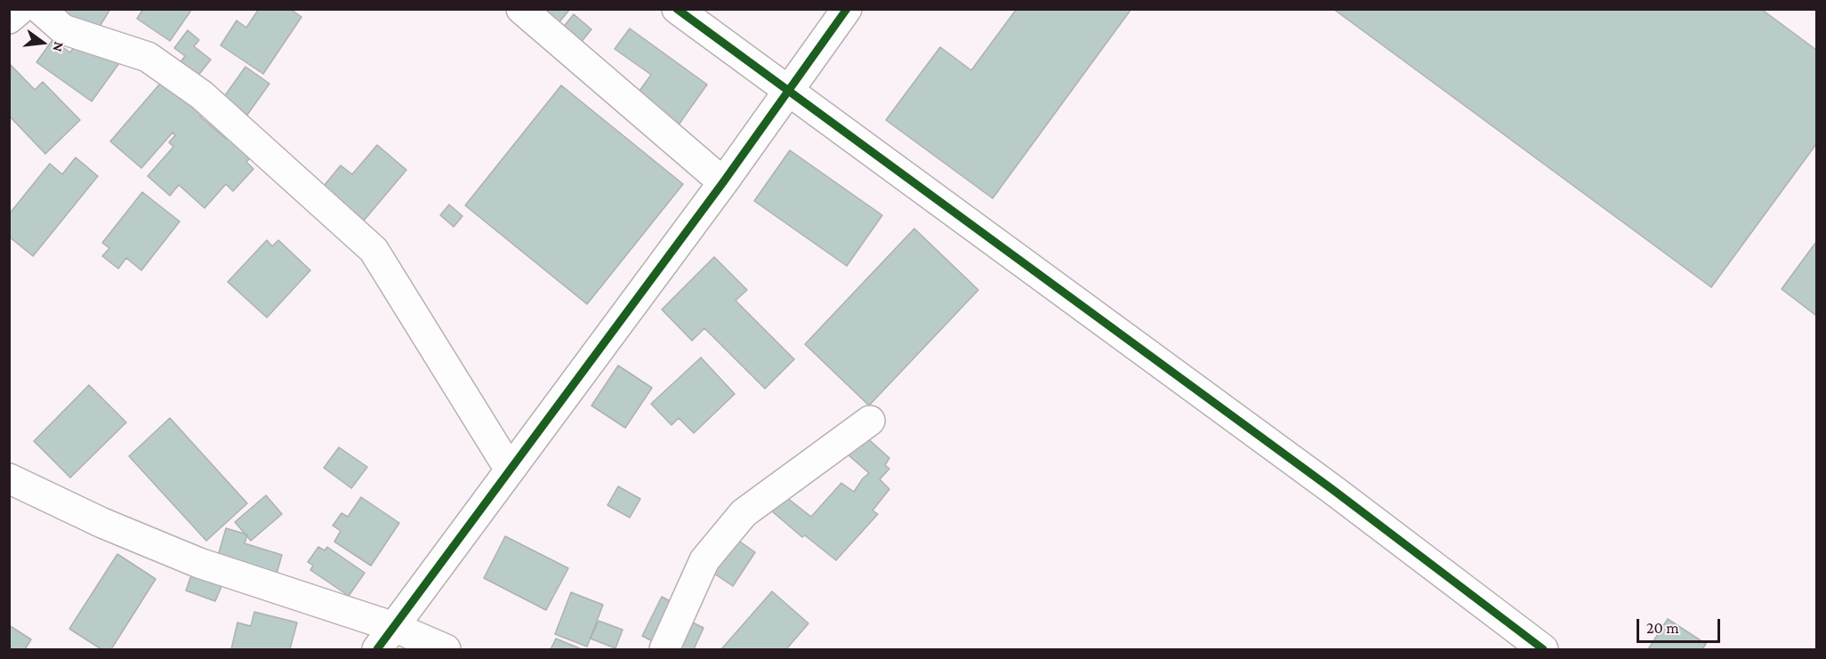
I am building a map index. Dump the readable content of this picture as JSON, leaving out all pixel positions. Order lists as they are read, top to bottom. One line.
{"scale_bar":"20 m","north":"right"}
